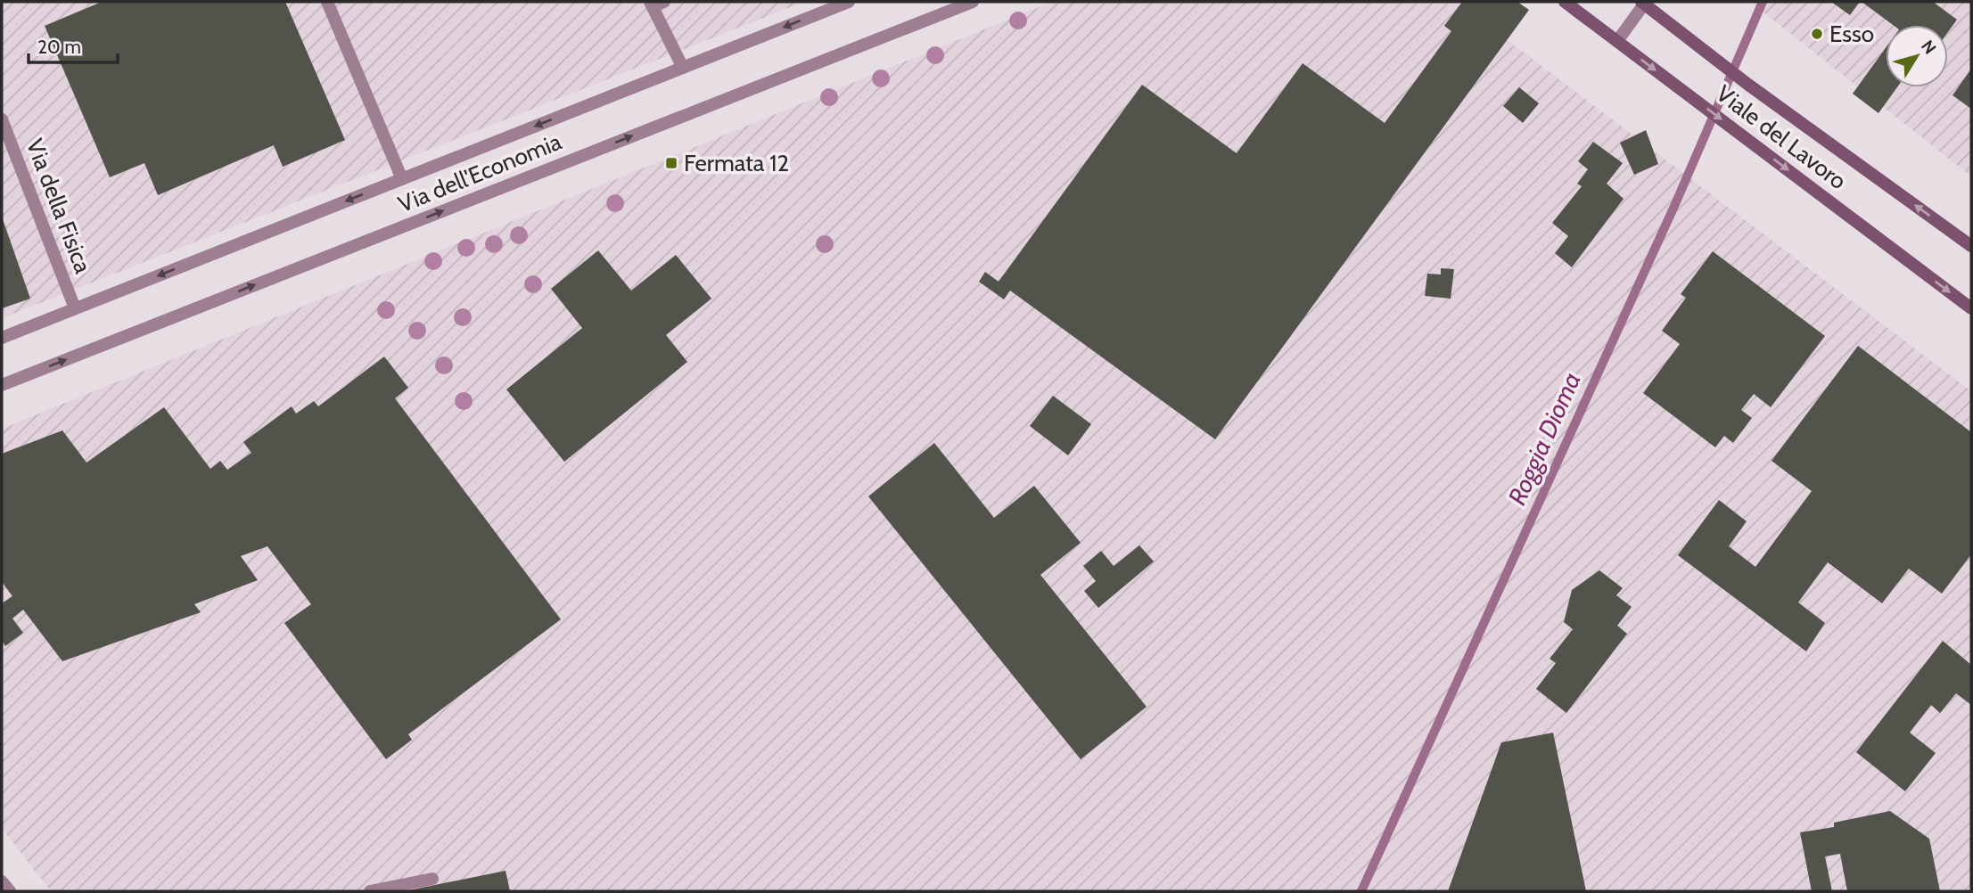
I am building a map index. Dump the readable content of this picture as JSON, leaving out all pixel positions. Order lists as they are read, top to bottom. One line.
{"streets":{"main road":["Viale del Lavoro"],"street":["Via dell'Economia","Via della Fisica"]},"crossings":[["Via dell'Economia","Via della Fisica"]],"water":["Roggia Dioma"],"places":{"other":["Esso"],"transit":["Fermata 12"]},"scale_bar":"20 m","north":"top right"}
